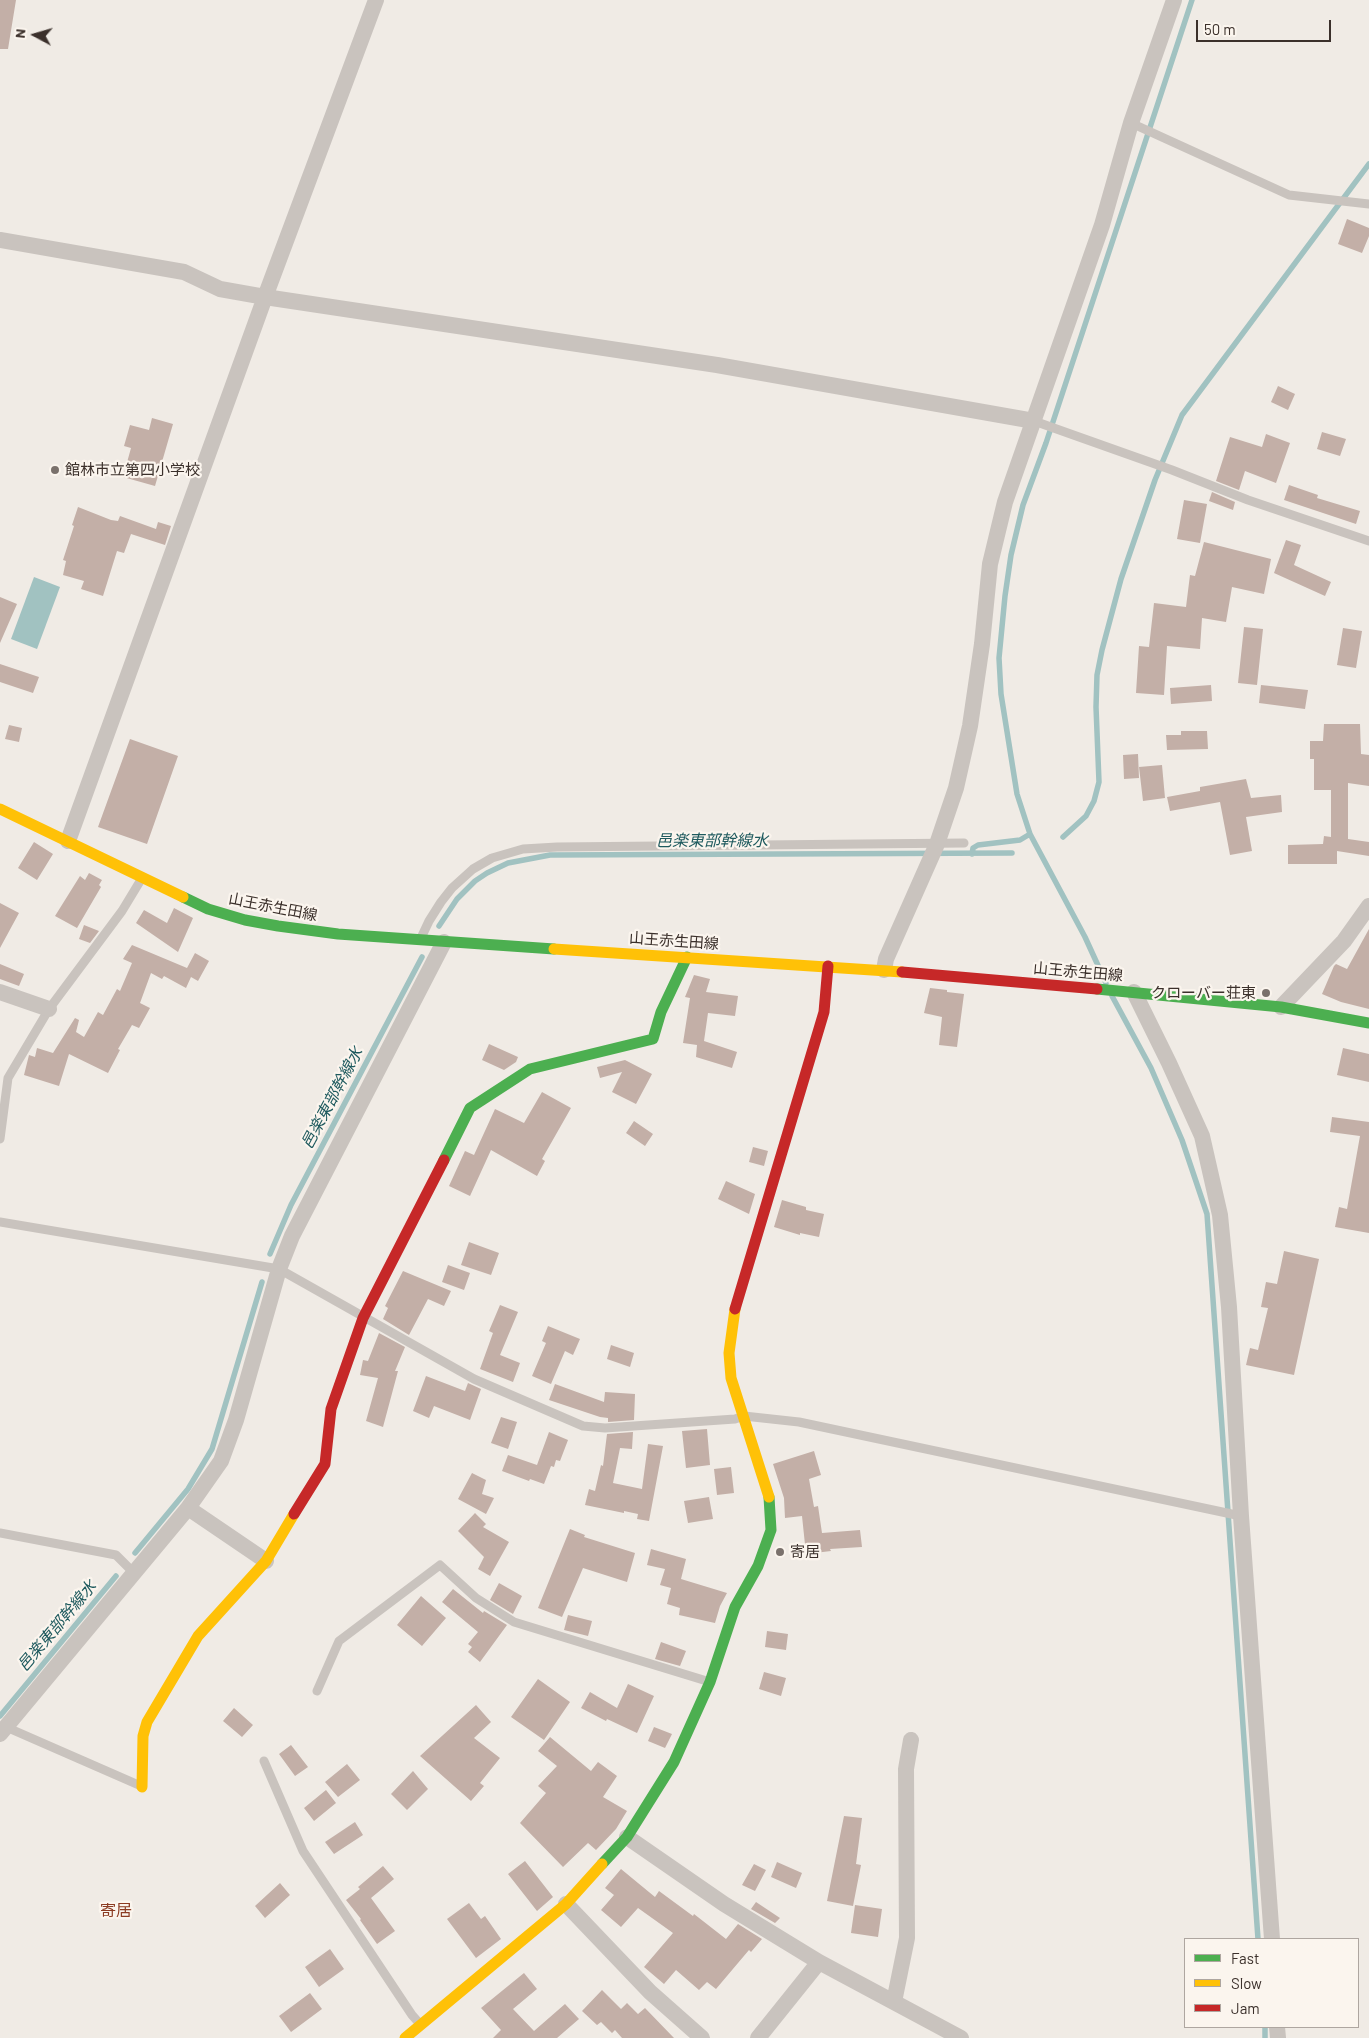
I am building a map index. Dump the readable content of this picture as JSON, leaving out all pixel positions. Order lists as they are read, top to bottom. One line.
{"streets":{"street":["山王赤生田線"]},"districts":["寄居"],"water":["邑楽東部幹線水"],"places":["館林市立第四小学校","クローバー荘東","寄居"],"legend":["Fast","Slow","Jam"],"scale_bar":"50 m","north":"left"}
